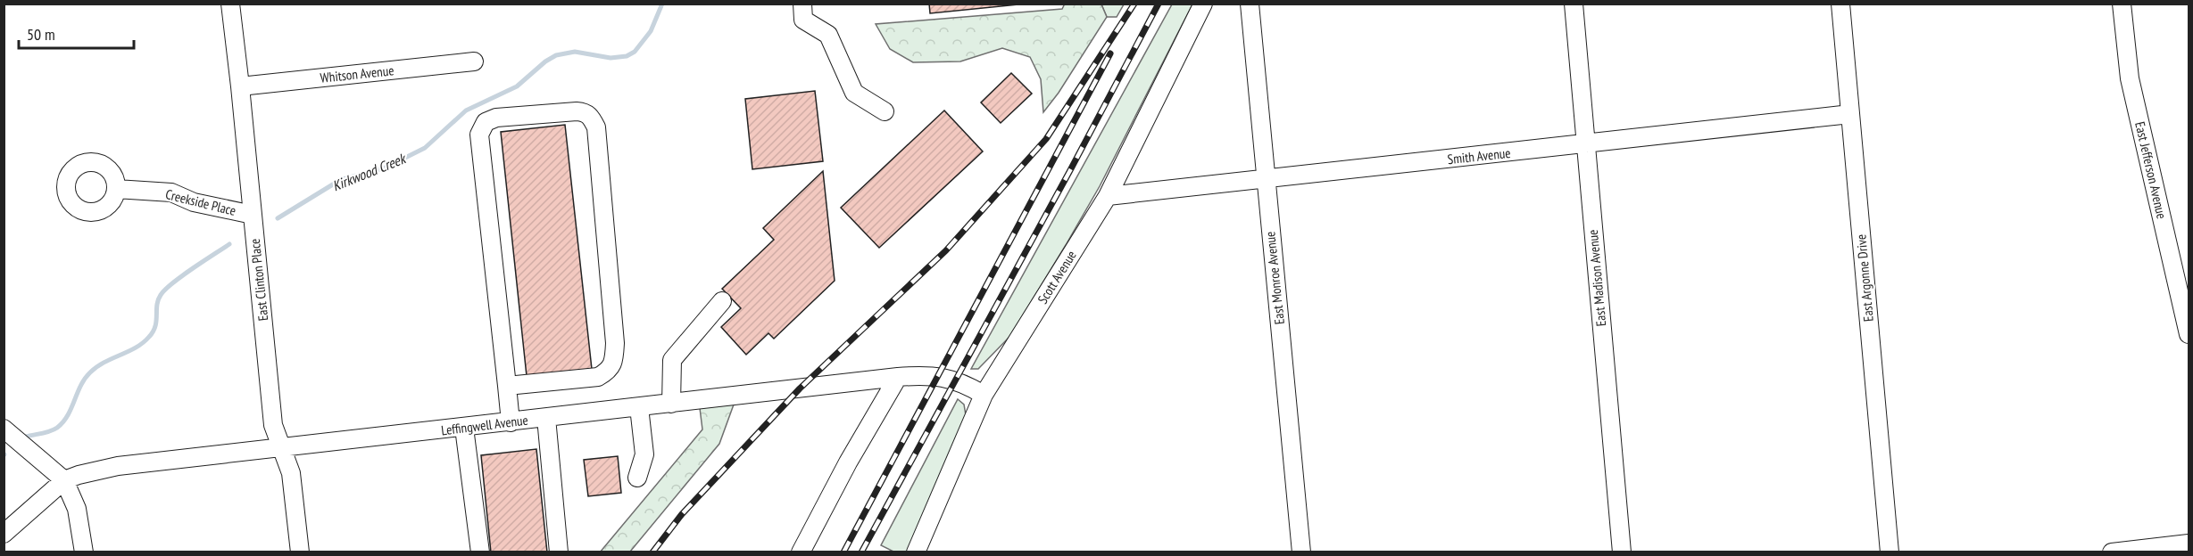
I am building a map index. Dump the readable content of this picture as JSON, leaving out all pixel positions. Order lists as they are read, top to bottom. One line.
{"streets":{"street":["Whitson Avenue","Smith Avenue","East Jefferson Avenue","Creekside Place","Scott Avenue","East Monroe Avenue","East Madison Avenue","East Argonne Drive","East Clinton Place","Leffingwell Avenue"]},"crossings":[["Whitson Avenue","East Clinton Place"],["Smith Avenue","Scott Avenue"],["Smith Avenue","East Monroe Avenue"],["Smith Avenue","East Madison Avenue"],["Smith Avenue","East Argonne Drive"],["Creekside Place","East Clinton Place"],["Scott Avenue","Leffingwell Avenue"],["East Clinton Place","Leffingwell Avenue"]],"water":["Kirkwood Creek"],"scale_bar":"50 m"}
